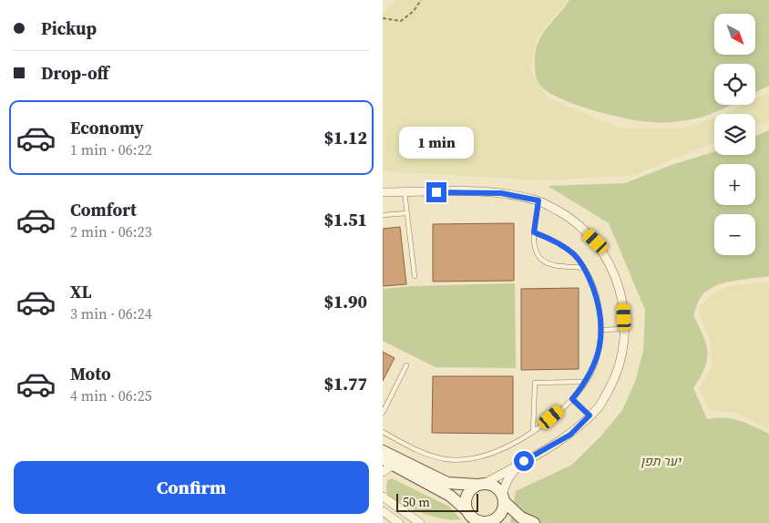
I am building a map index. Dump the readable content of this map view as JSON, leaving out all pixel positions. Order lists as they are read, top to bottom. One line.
{"parks":["יער תפן"],"scale_bar":"50 m","north":"bottom right","page":{"banner":["Pickup","Drop-off"],"map_buttons":["+","−"],"list":[{"name":"Economy","note":"1 min · 06:22","value":"$1.12"},{"name":"Comfort","note":"2 min · 06:23","value":"$1.51"},{"name":"XL","note":"3 min · 06:24","value":"$1.90"},{"name":"Moto","note":"4 min · 06:25","value":"$1.77"}],"bubble":"1 min","buttons":"Confirm","scale":"50 m"}}
